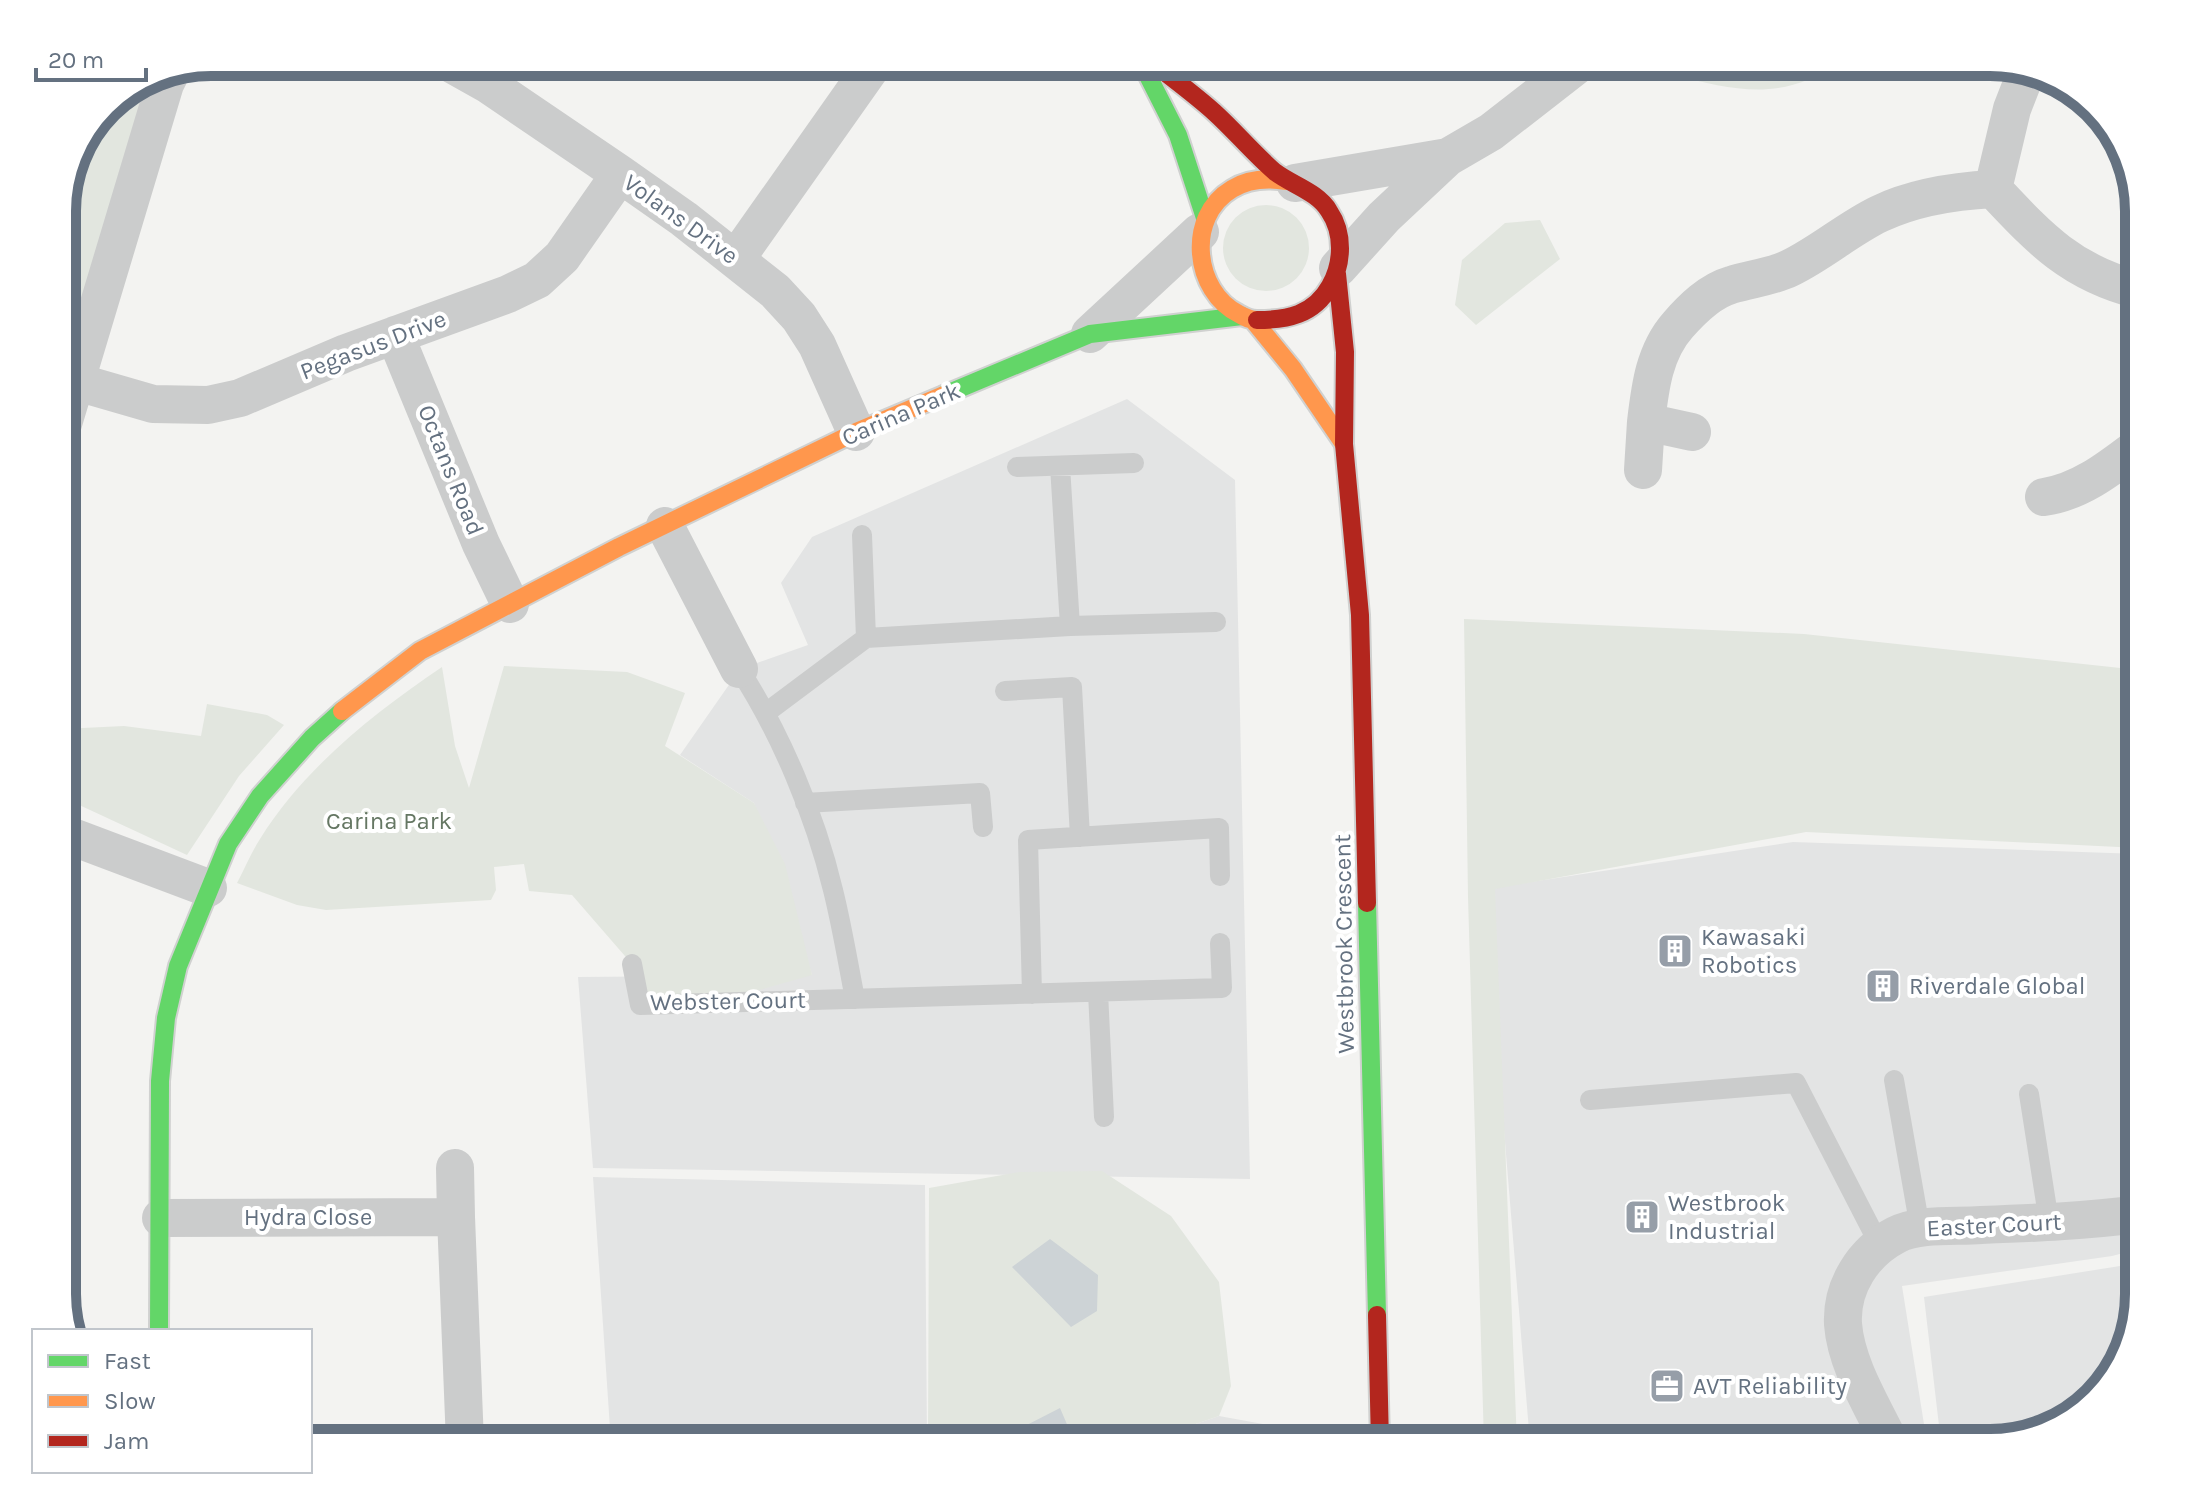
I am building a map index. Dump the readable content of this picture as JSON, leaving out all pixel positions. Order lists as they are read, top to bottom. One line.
{"streets":{"street":["Volans Drive","Pegasus Drive","Carina Park","Octans Road","Westbrook Crescent","Hydra Close","Easter Court"],"lane":["Webster Court"]},"crossings":[["Volans Drive","Pegasus Drive"],["Volans Drive","Carina Park"],["Pegasus Drive","Octans Road"],["Carina Park","Octans Road"],["Carina Park","Westbrook Crescent"],["Carina Park","Hydra Close"]],"parks":["Carina Park"],"places":{"building":["Kawasaki Robotics","Riverdale Global","Westbrook Industrial"],"office":["AVT Reliability"]},"legend":["Fast","Slow","Jam"],"scale_bar":"20 m"}
